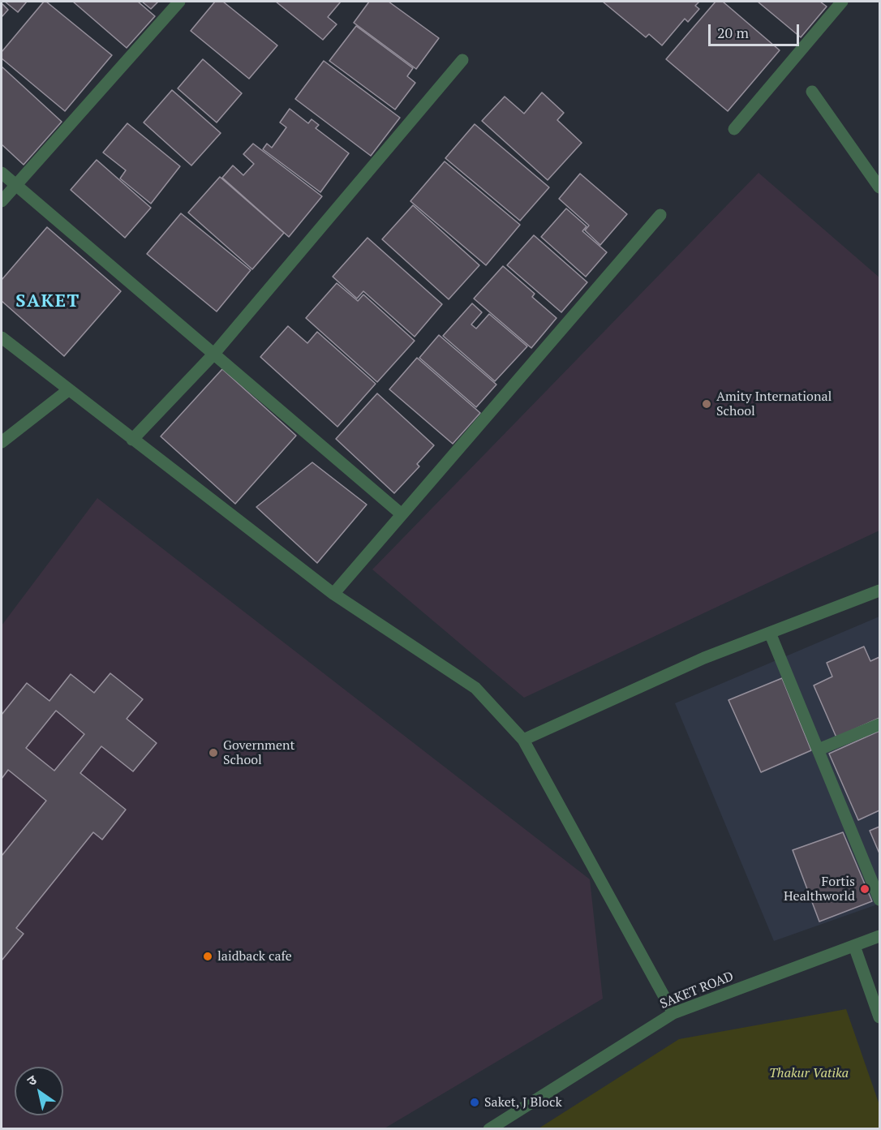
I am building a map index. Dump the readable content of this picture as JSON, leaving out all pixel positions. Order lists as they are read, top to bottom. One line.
{"streets":{"street":["SAKET ROAD"]},"districts":["SAKET"],"parks":["Thakur Vatika"],"places":["Amity International School","Government School","Fortis Healthworld","laidback cafe","Saket, J Block"],"scale_bar":"20 m","north":"top left"}
